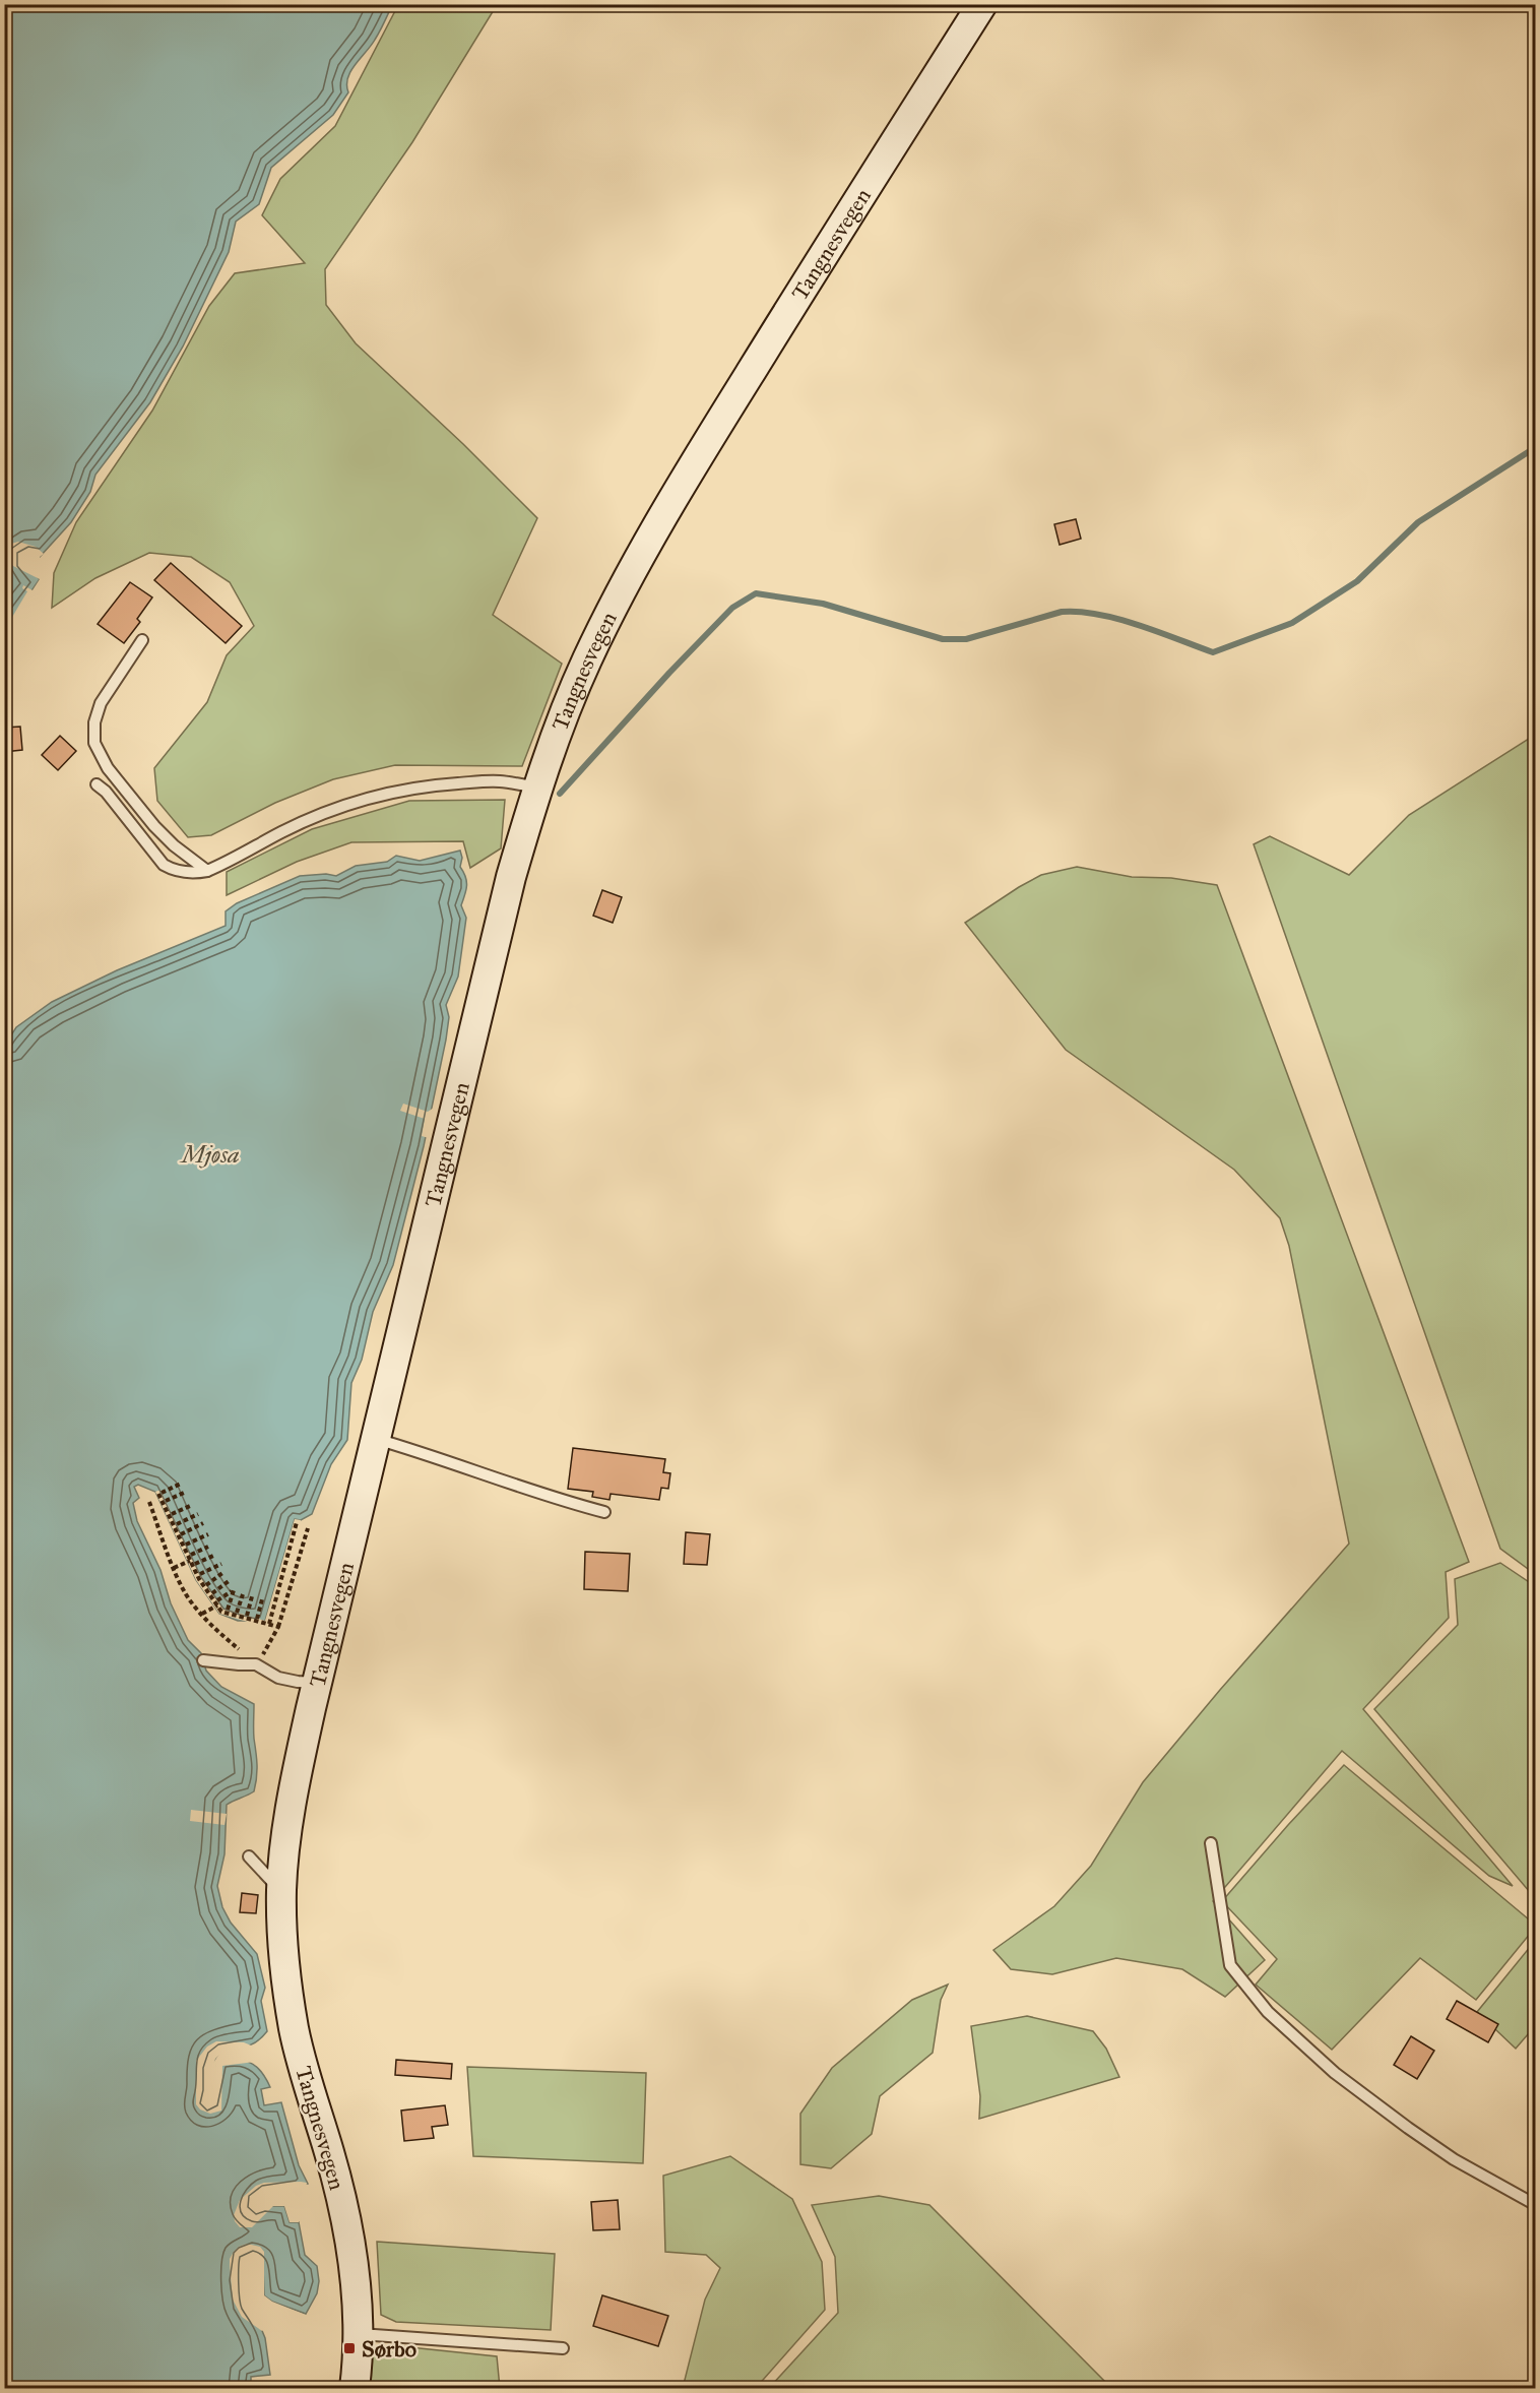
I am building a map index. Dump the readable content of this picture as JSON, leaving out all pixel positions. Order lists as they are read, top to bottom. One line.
{"streets":{"main road":["Tangnesvegen"]},"water":["Mjøsa"],"places":{"transit":["Sørbo"]}}
